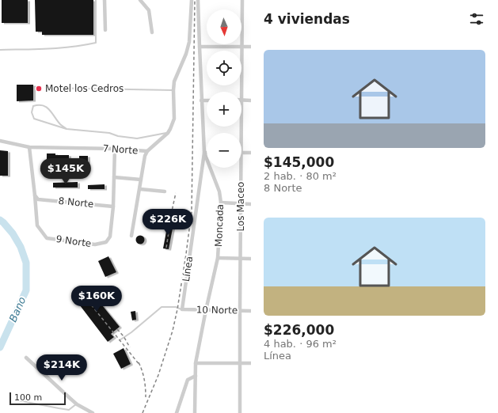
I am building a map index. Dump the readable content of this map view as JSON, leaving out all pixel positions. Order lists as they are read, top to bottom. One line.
{"streets":{"street":["7 Norte","8 Norte","Los Maceo","Moncada","9 Norte","Línea","10 Norte"]},"crossings":[["8 Norte","9 Norte"],["Los Maceo","10 Norte"],["Moncada","Línea"],["Moncada","10 Norte"],["Línea","10 Norte"]],"water":["Bano"],"places":["Motel los Cedros"],"scale_bar":"100 m","north":"bottom","page":{"heading":"4 viviendas","map_buttons":["+","−"],"list":[{"name":"$145,000","note":"2 hab. · 80 m² · 8 Norte"},{"name":"$226,000","note":"4 hab. · 96 m² · Línea"}],"price":["$145K","$226K","$160K","$214K"],"scale":"100 m"}}
